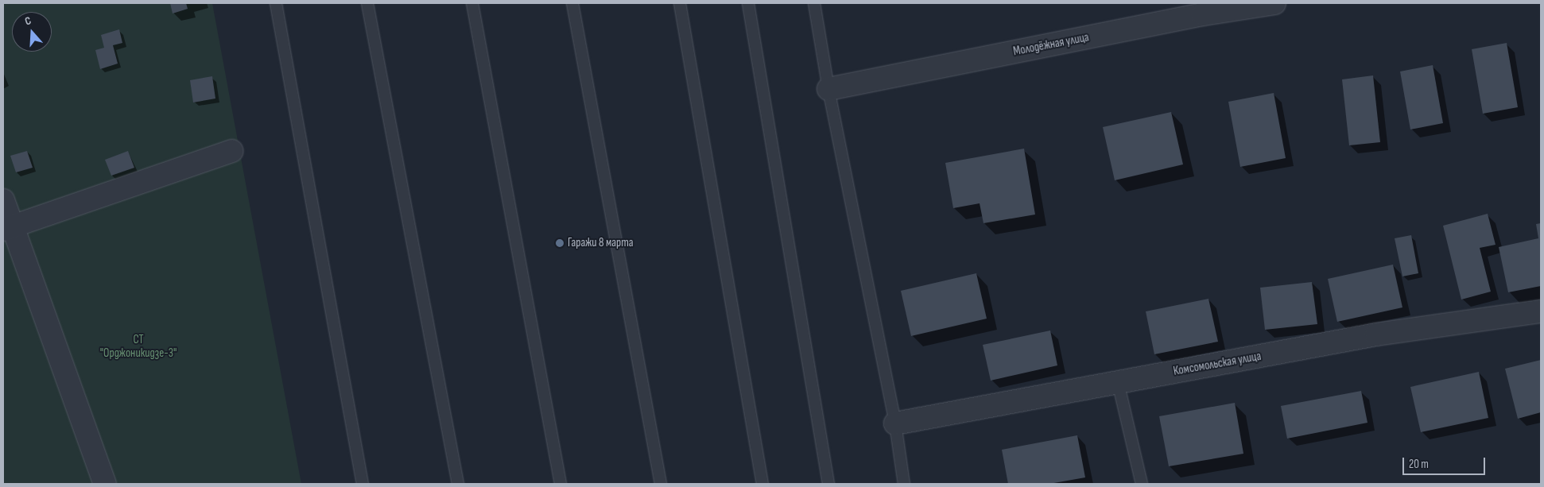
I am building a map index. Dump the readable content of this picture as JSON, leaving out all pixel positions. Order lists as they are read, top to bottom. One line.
{"streets":{"street":["Молодёжная улица","Комсомольская улица"]},"parks":["СТ \"Орджоникидзе-3\""],"places":["Гаражи 8 марта"],"scale_bar":"20 m","north":"top"}
